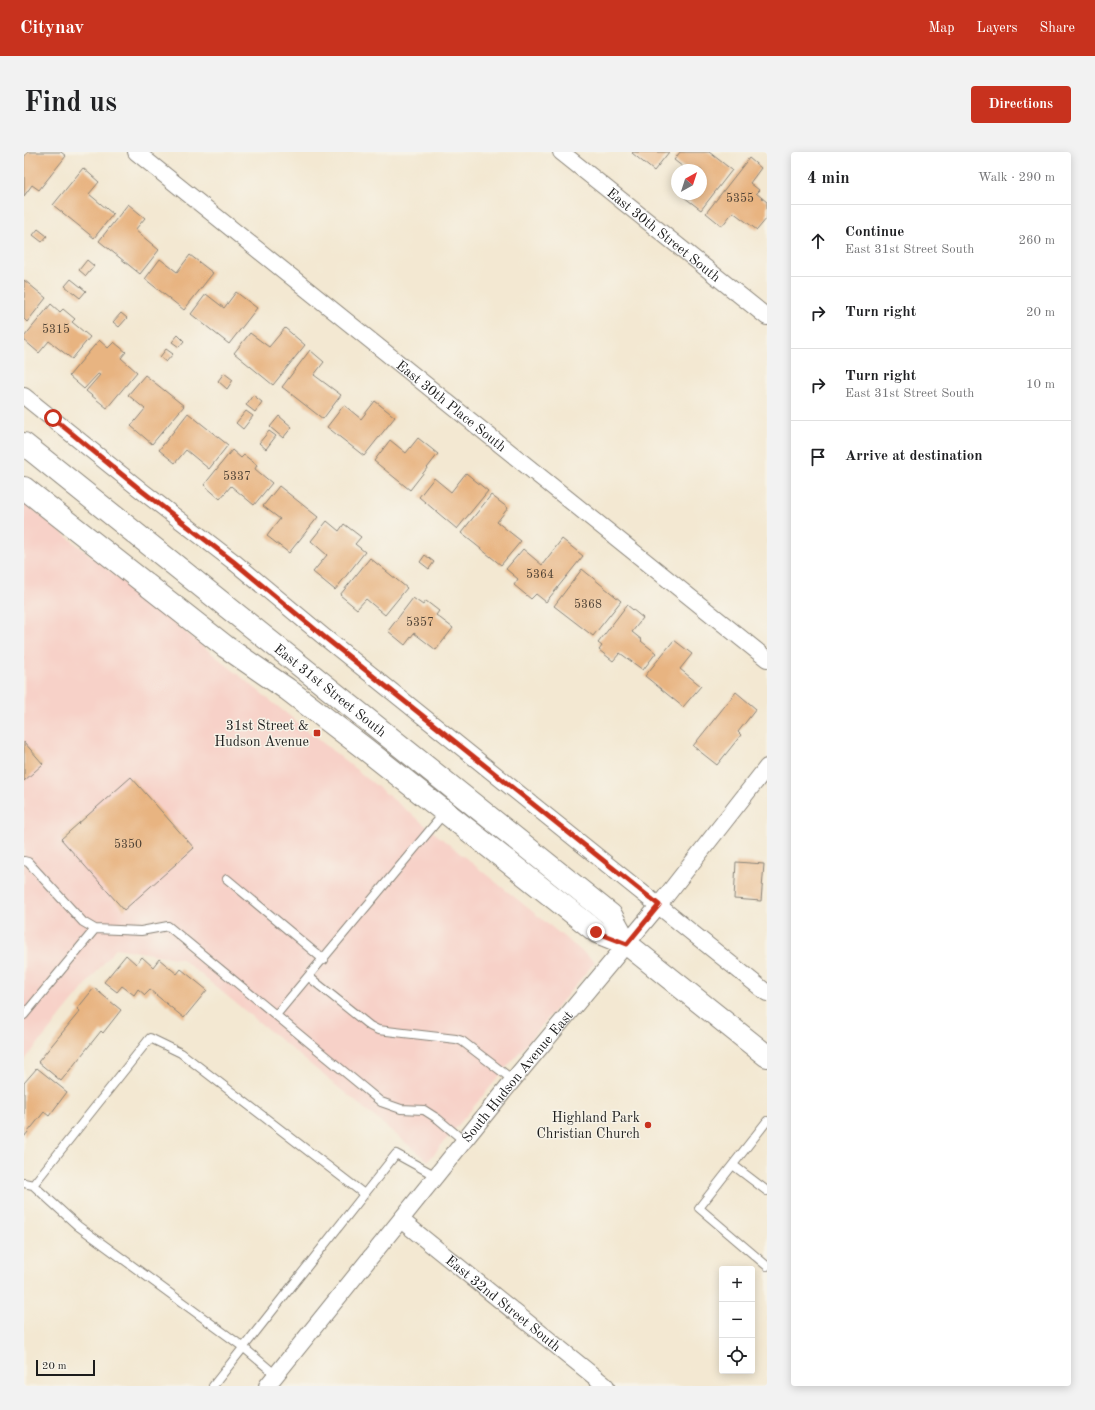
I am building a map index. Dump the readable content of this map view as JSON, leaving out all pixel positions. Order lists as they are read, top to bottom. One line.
{"streets":{"main road":["East 31st Street South"],"street":["East 30th Street South","East 30th Place South","South Hudson Avenue East","East 32nd Street South"]},"crossings":[["East 31st Street South","South Hudson Avenue East"],["South Hudson Avenue East","East 32nd Street South"]],"places":{"transit":["31st Street & Hudson Avenue"],"other":["Highland Park Christian Church"]},"house_numbers":["5355","5315","5337","5364","5368","5357","5350"],"scale_bar":"20 m","north":"top right","page":{"header":"Citynav","nav":["Map","Layers","Share"],"buttons":"Directions","title":"Find us","heading":["4 min","Walk · 290 m"],"list":[["Continue","East 31st Street South","260 m"],["Turn right","20 m"],["Turn right","East 31st Street South","10 m"],"Arrive at destination"],"map_buttons":["+","−"],"scale":"20 m"}}
